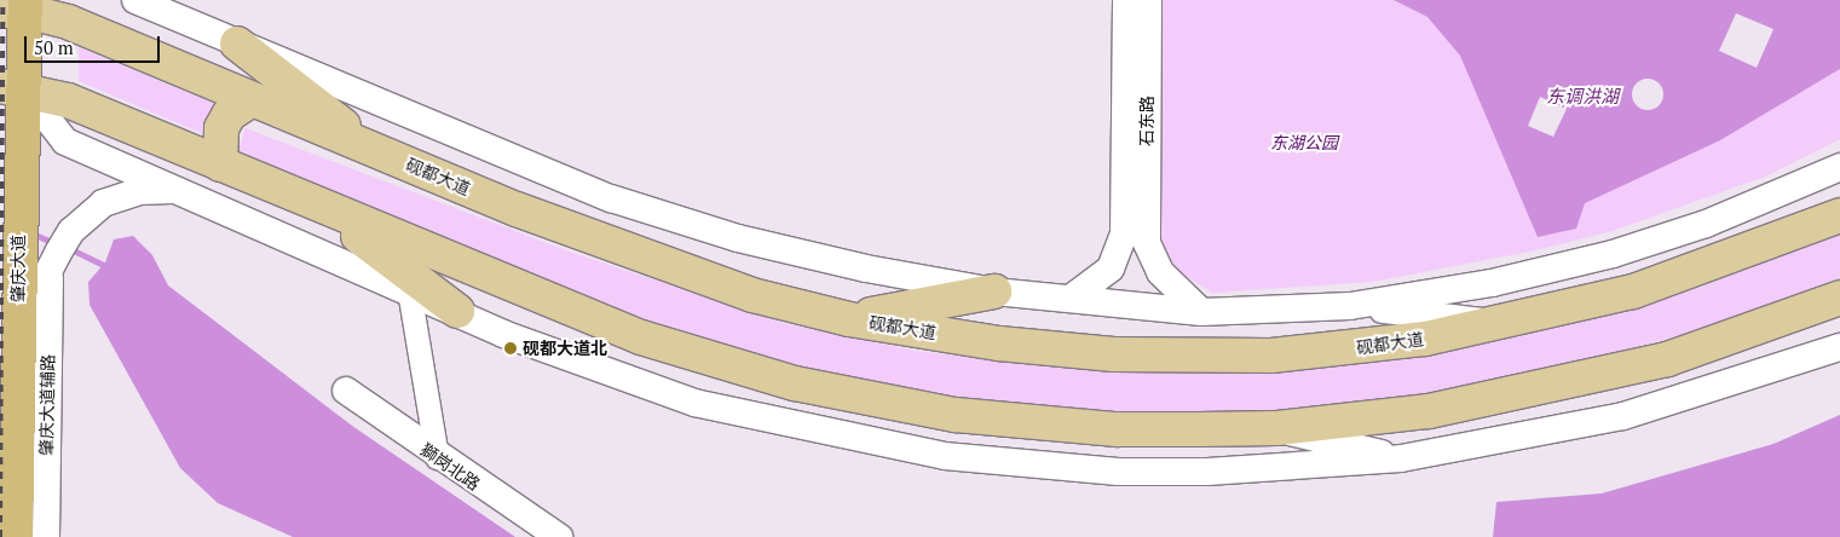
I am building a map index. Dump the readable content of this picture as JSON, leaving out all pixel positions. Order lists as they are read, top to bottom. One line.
{"streets":{"highway":["肇庆大道"],"main road":["砚都大道"],"street":["石东路","肇庆大道辅路","獅岗北路"]},"crossings":[["砚都大道","肇庆大道"]],"water":["东调洪湖"],"parks":["东湖公园"],"places":["砚都大道北"],"scale_bar":"50 m"}
